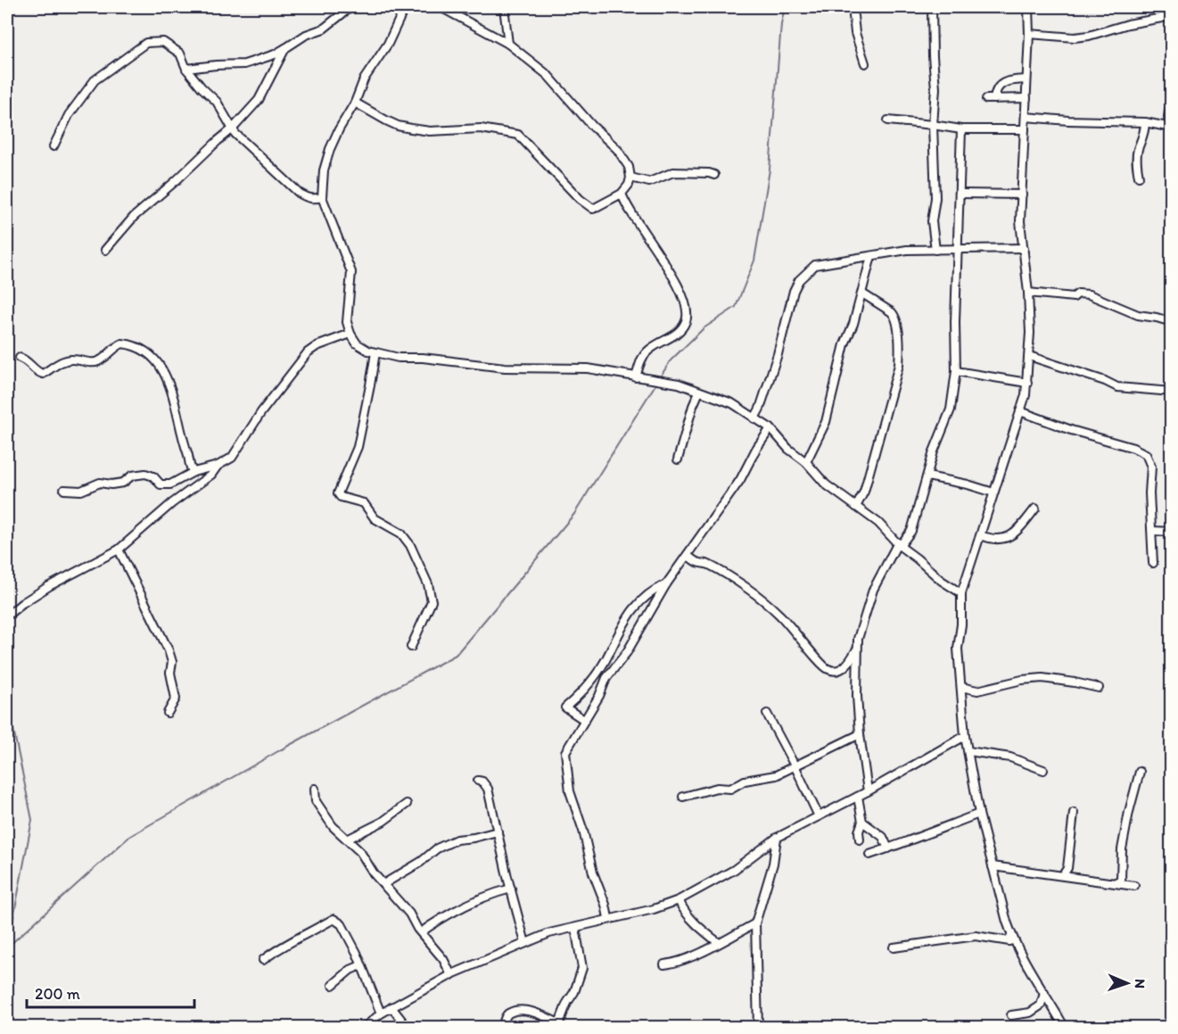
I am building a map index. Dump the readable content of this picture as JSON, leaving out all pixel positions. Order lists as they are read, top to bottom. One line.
{"scale_bar":"200 m","north":"right"}
